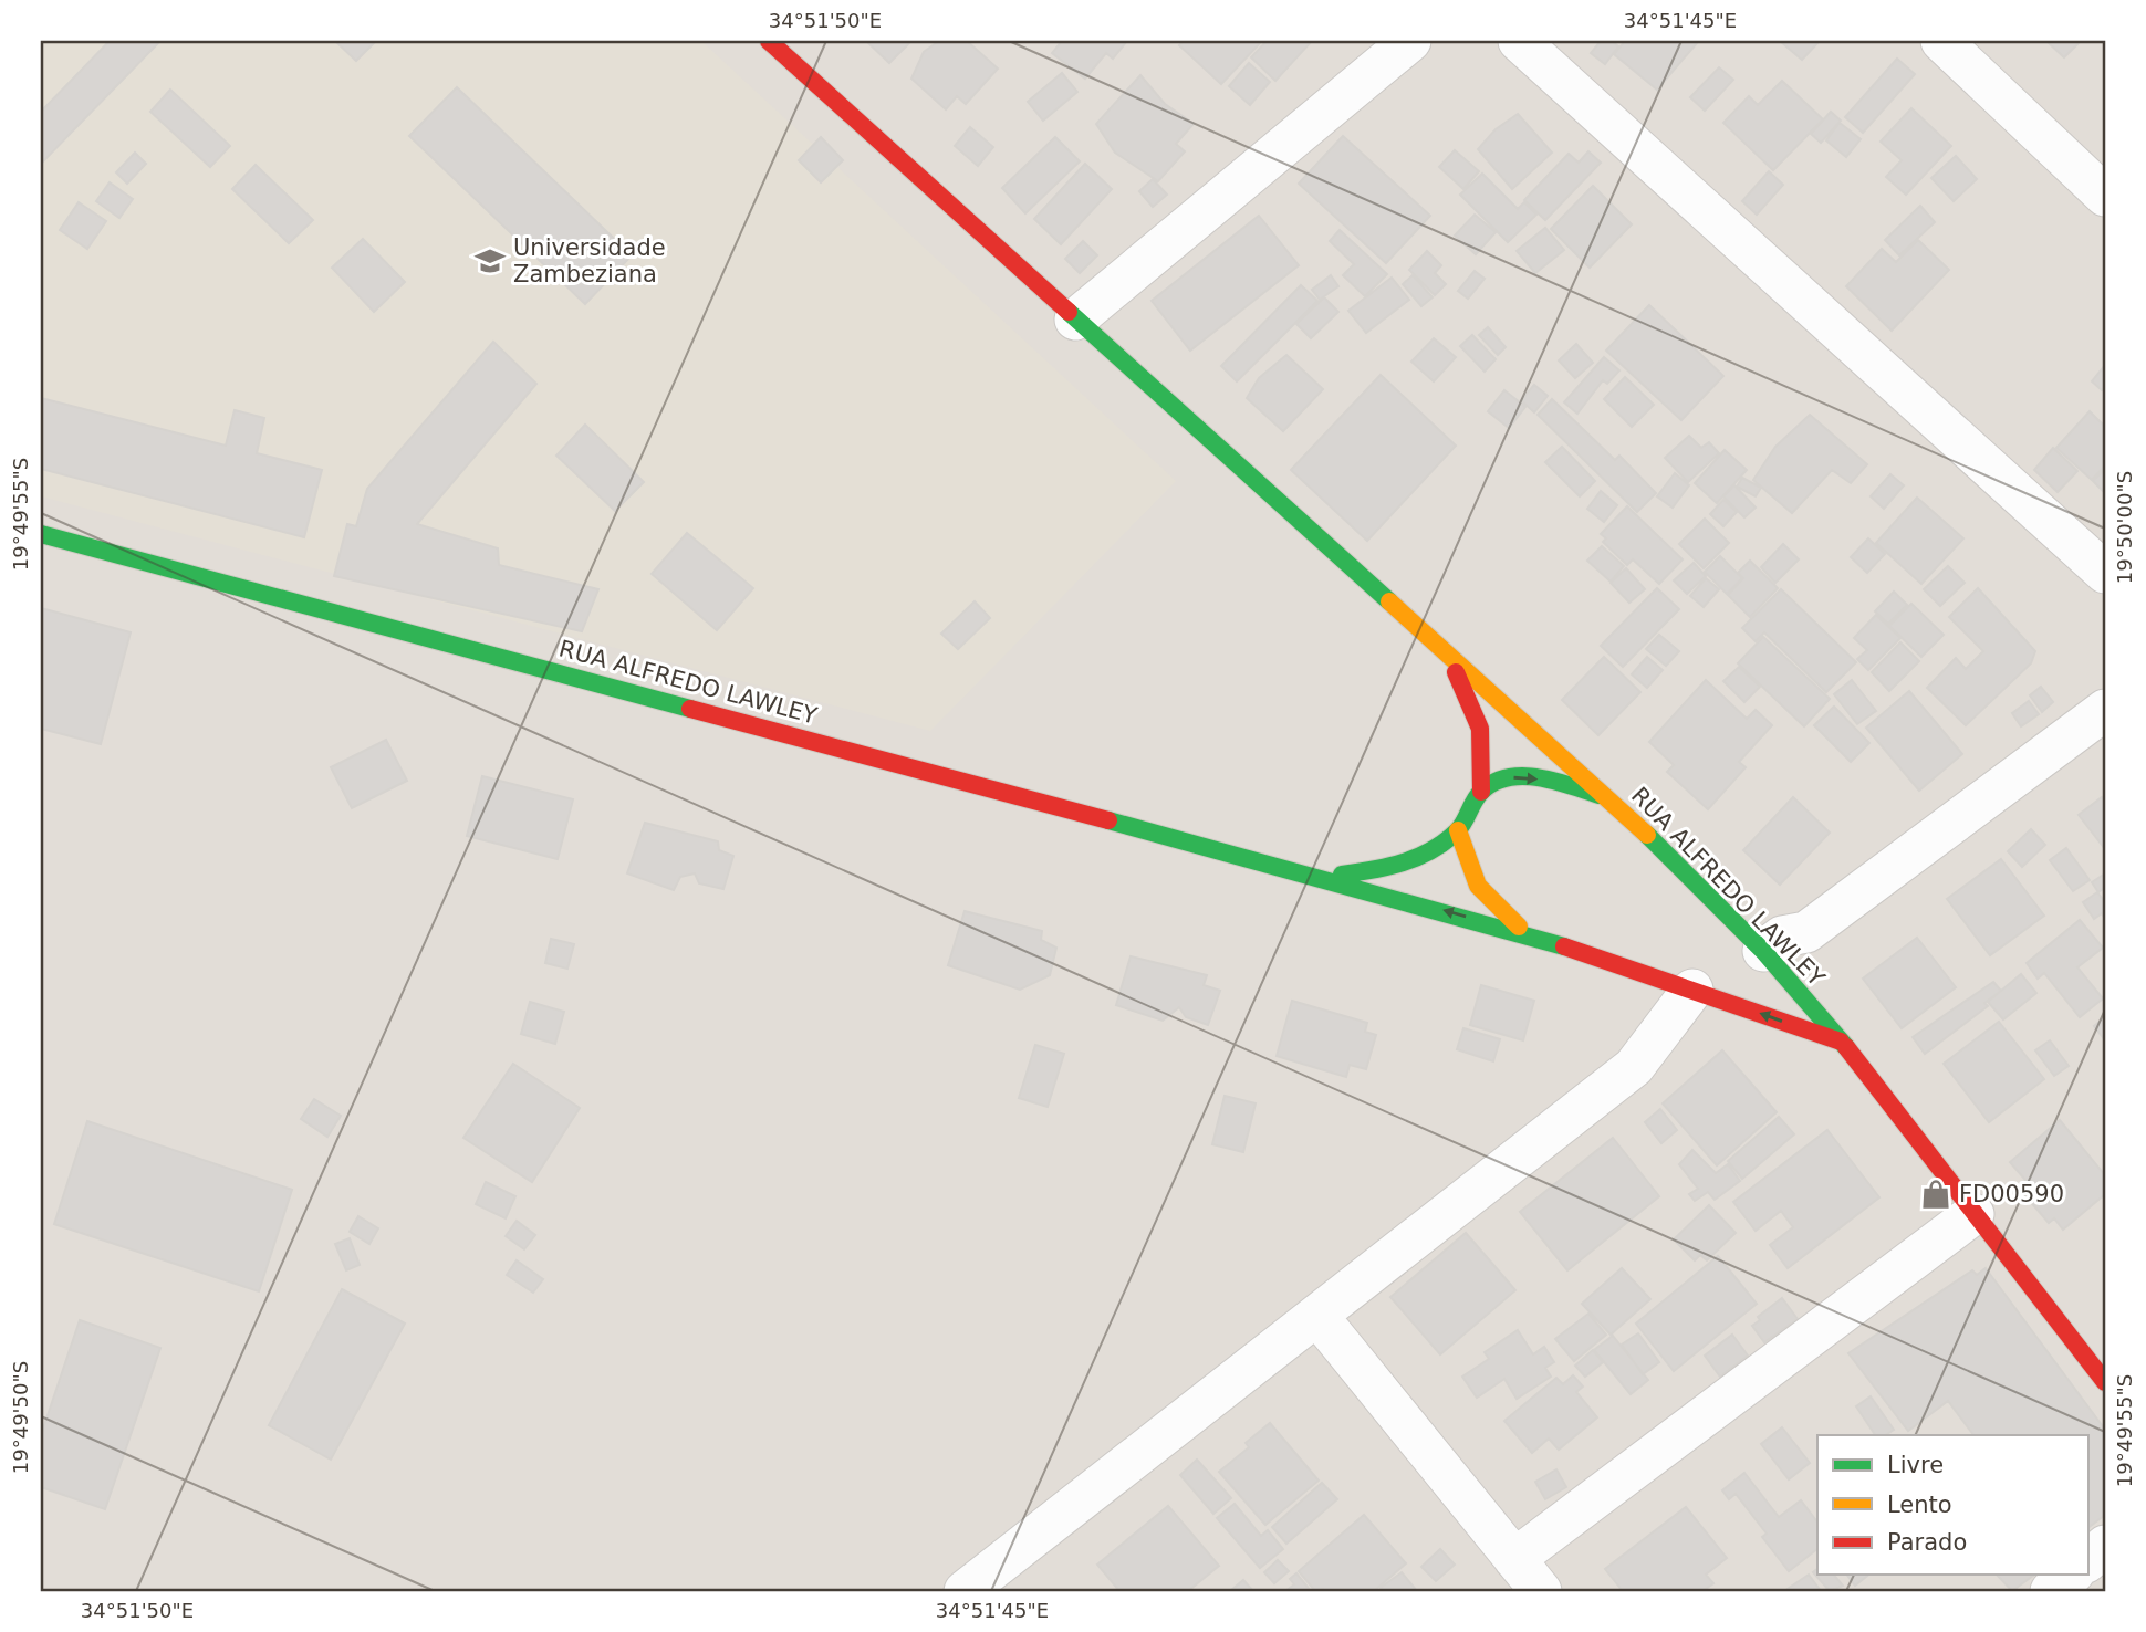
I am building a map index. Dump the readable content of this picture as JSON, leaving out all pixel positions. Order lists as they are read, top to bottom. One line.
{"streets":{"main road":["RUA ALFREDO LAWLEY"]},"places":{"school or university":["Universidade Zambeziana"],"shop":["FD00590"]},"legend":["Livre","Lento","Parado"],"coordinates":["34°51'50\"E","34°51'45\"E","19°49'55\"S","19°50'00\"S","19°49'50\"S"]}
